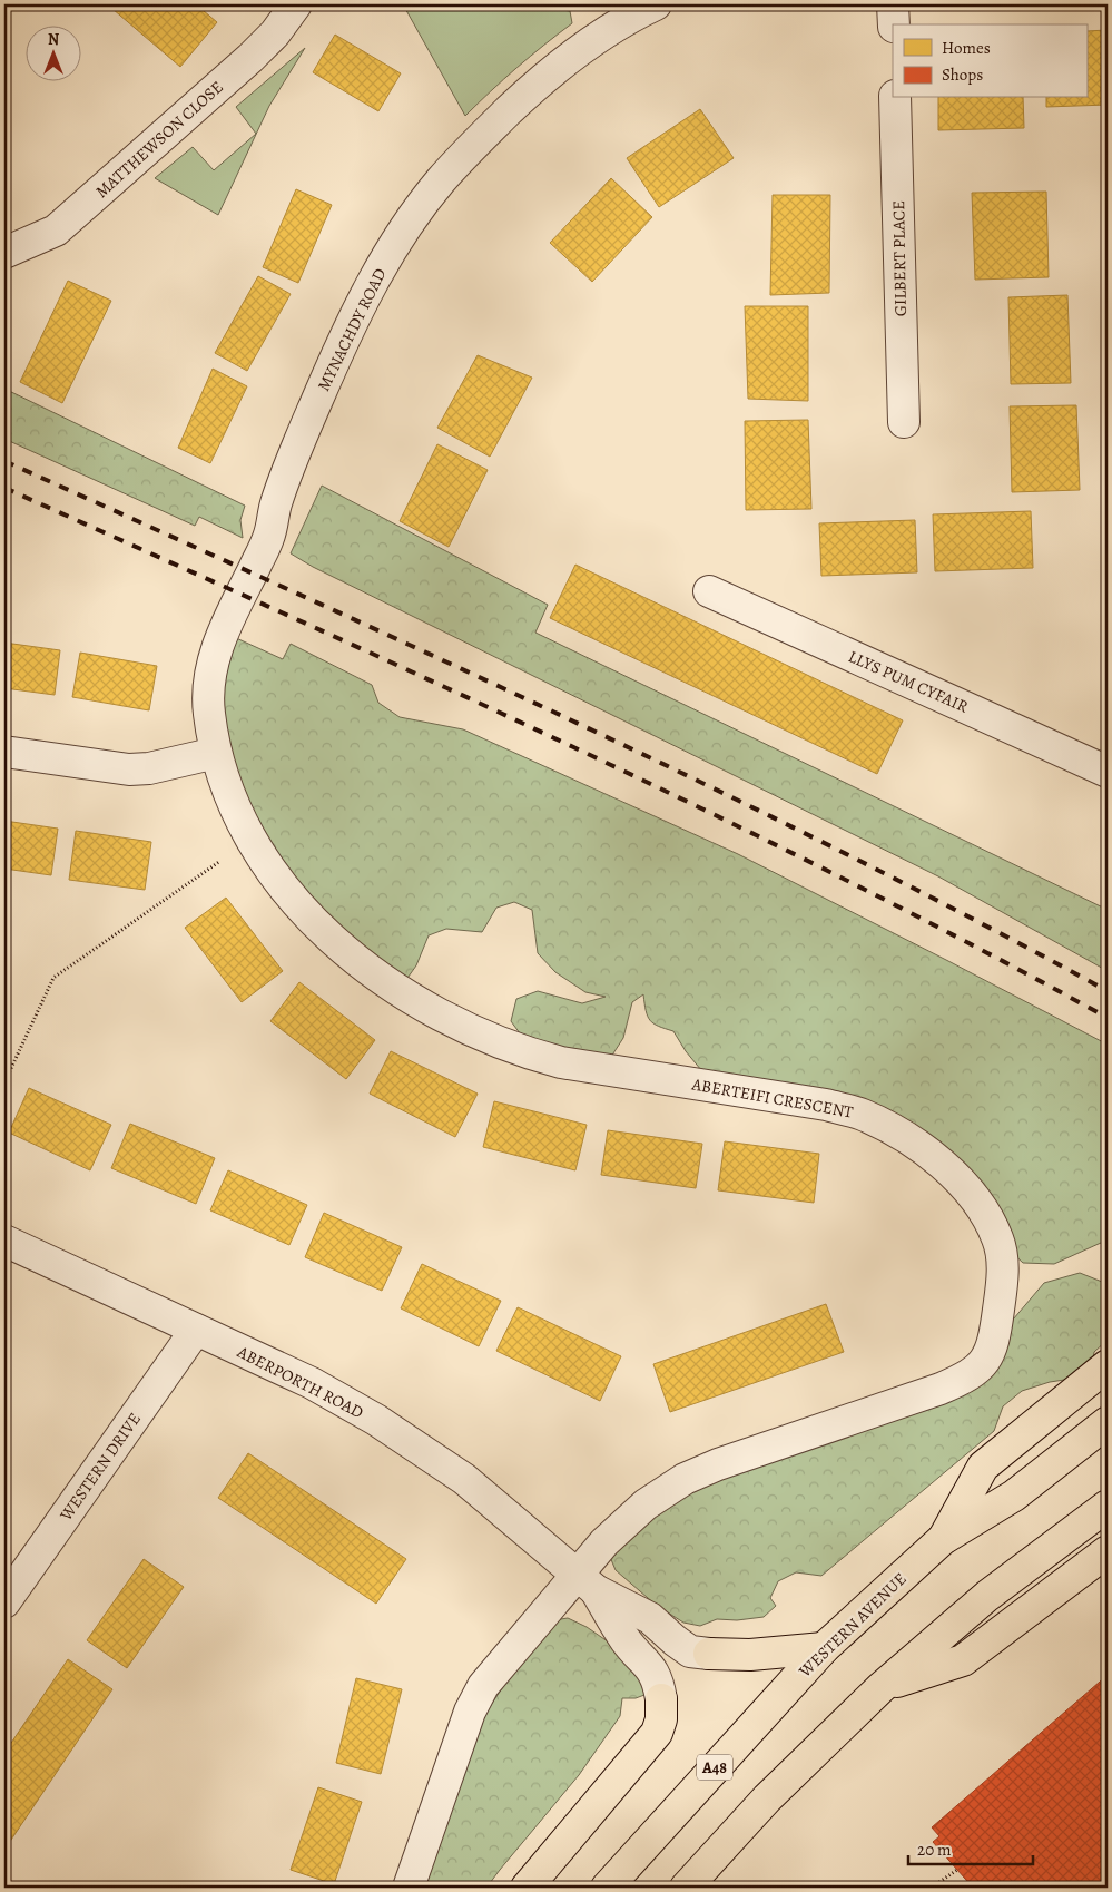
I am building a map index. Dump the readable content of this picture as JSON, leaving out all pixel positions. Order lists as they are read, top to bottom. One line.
{"streets":{"highway":["WESTERN AVENUE","A48"],"street":["MATTHEWSON CLOSE","GILBERT PLACE","MYNACHDY ROAD","LLYS PUM CYFAIR","ABERTEIFI CRESCENT","ABERPORTH ROAD","WESTERN DRIVE"]},"crossings":[["MYNACHDY ROAD","ABERTEIFI CRESCENT"],["ABERTEIFI CRESCENT","ABERPORTH ROAD"],["ABERPORTH ROAD","WESTERN DRIVE"]],"legend":["Homes","Shops"],"scale_bar":"20 m","north":"top"}
